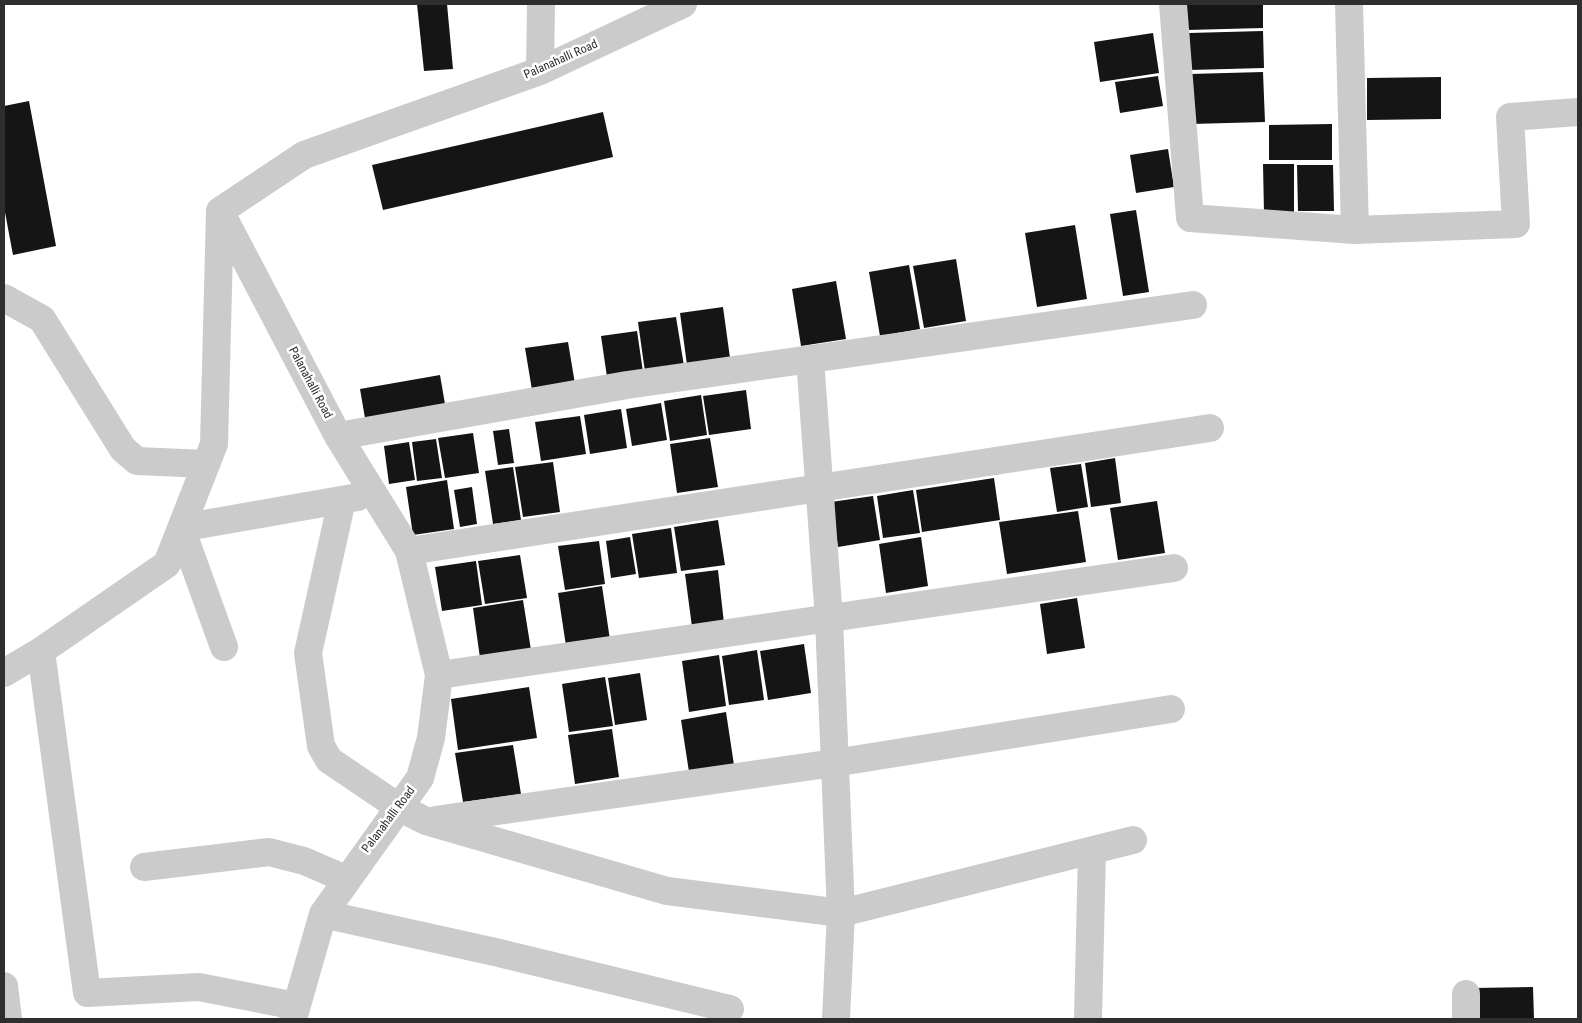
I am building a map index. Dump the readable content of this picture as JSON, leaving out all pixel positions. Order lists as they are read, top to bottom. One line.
{"streets":{"street":["Palanahalli Road"]}}
